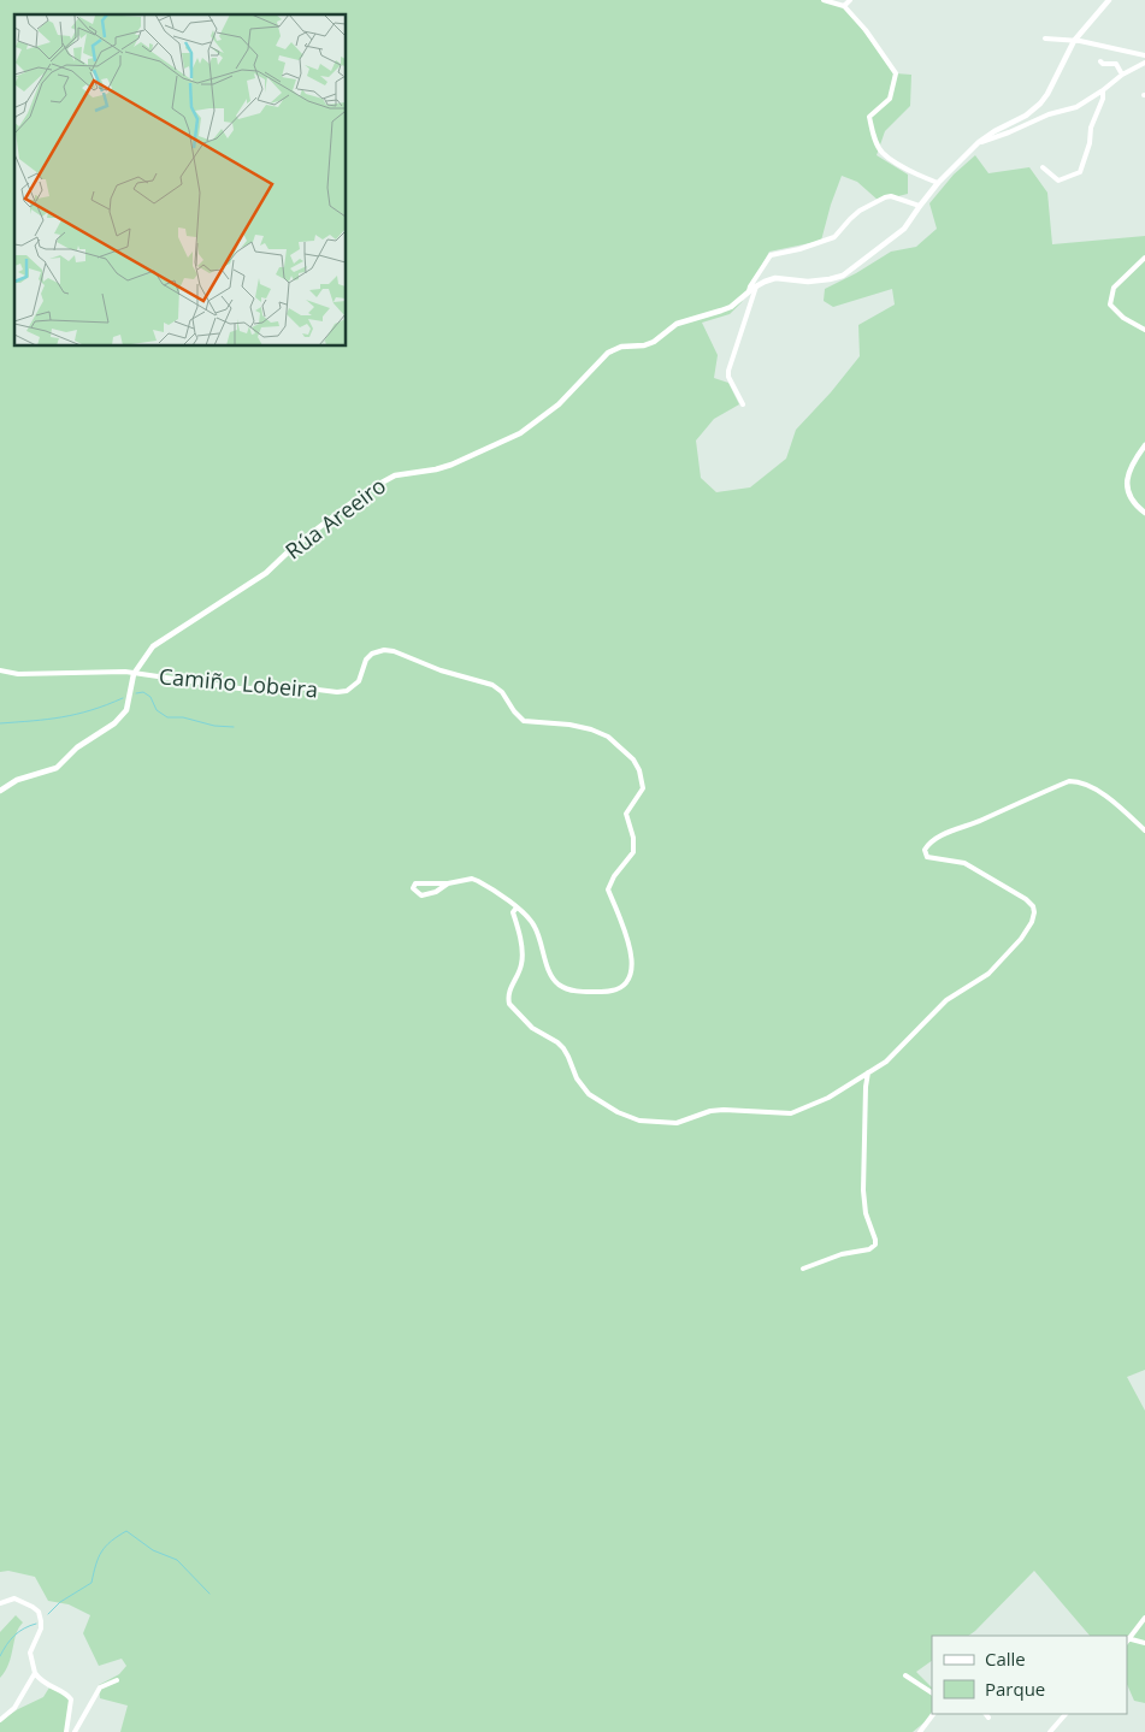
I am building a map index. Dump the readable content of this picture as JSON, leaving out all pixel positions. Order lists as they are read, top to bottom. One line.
{"streets":{"street":["Rúa Areeiro","Camiño Lobeira"]},"crossings":[["Rúa Areeiro","Camiño Lobeira"]],"legend":["Calle","Parque"]}
